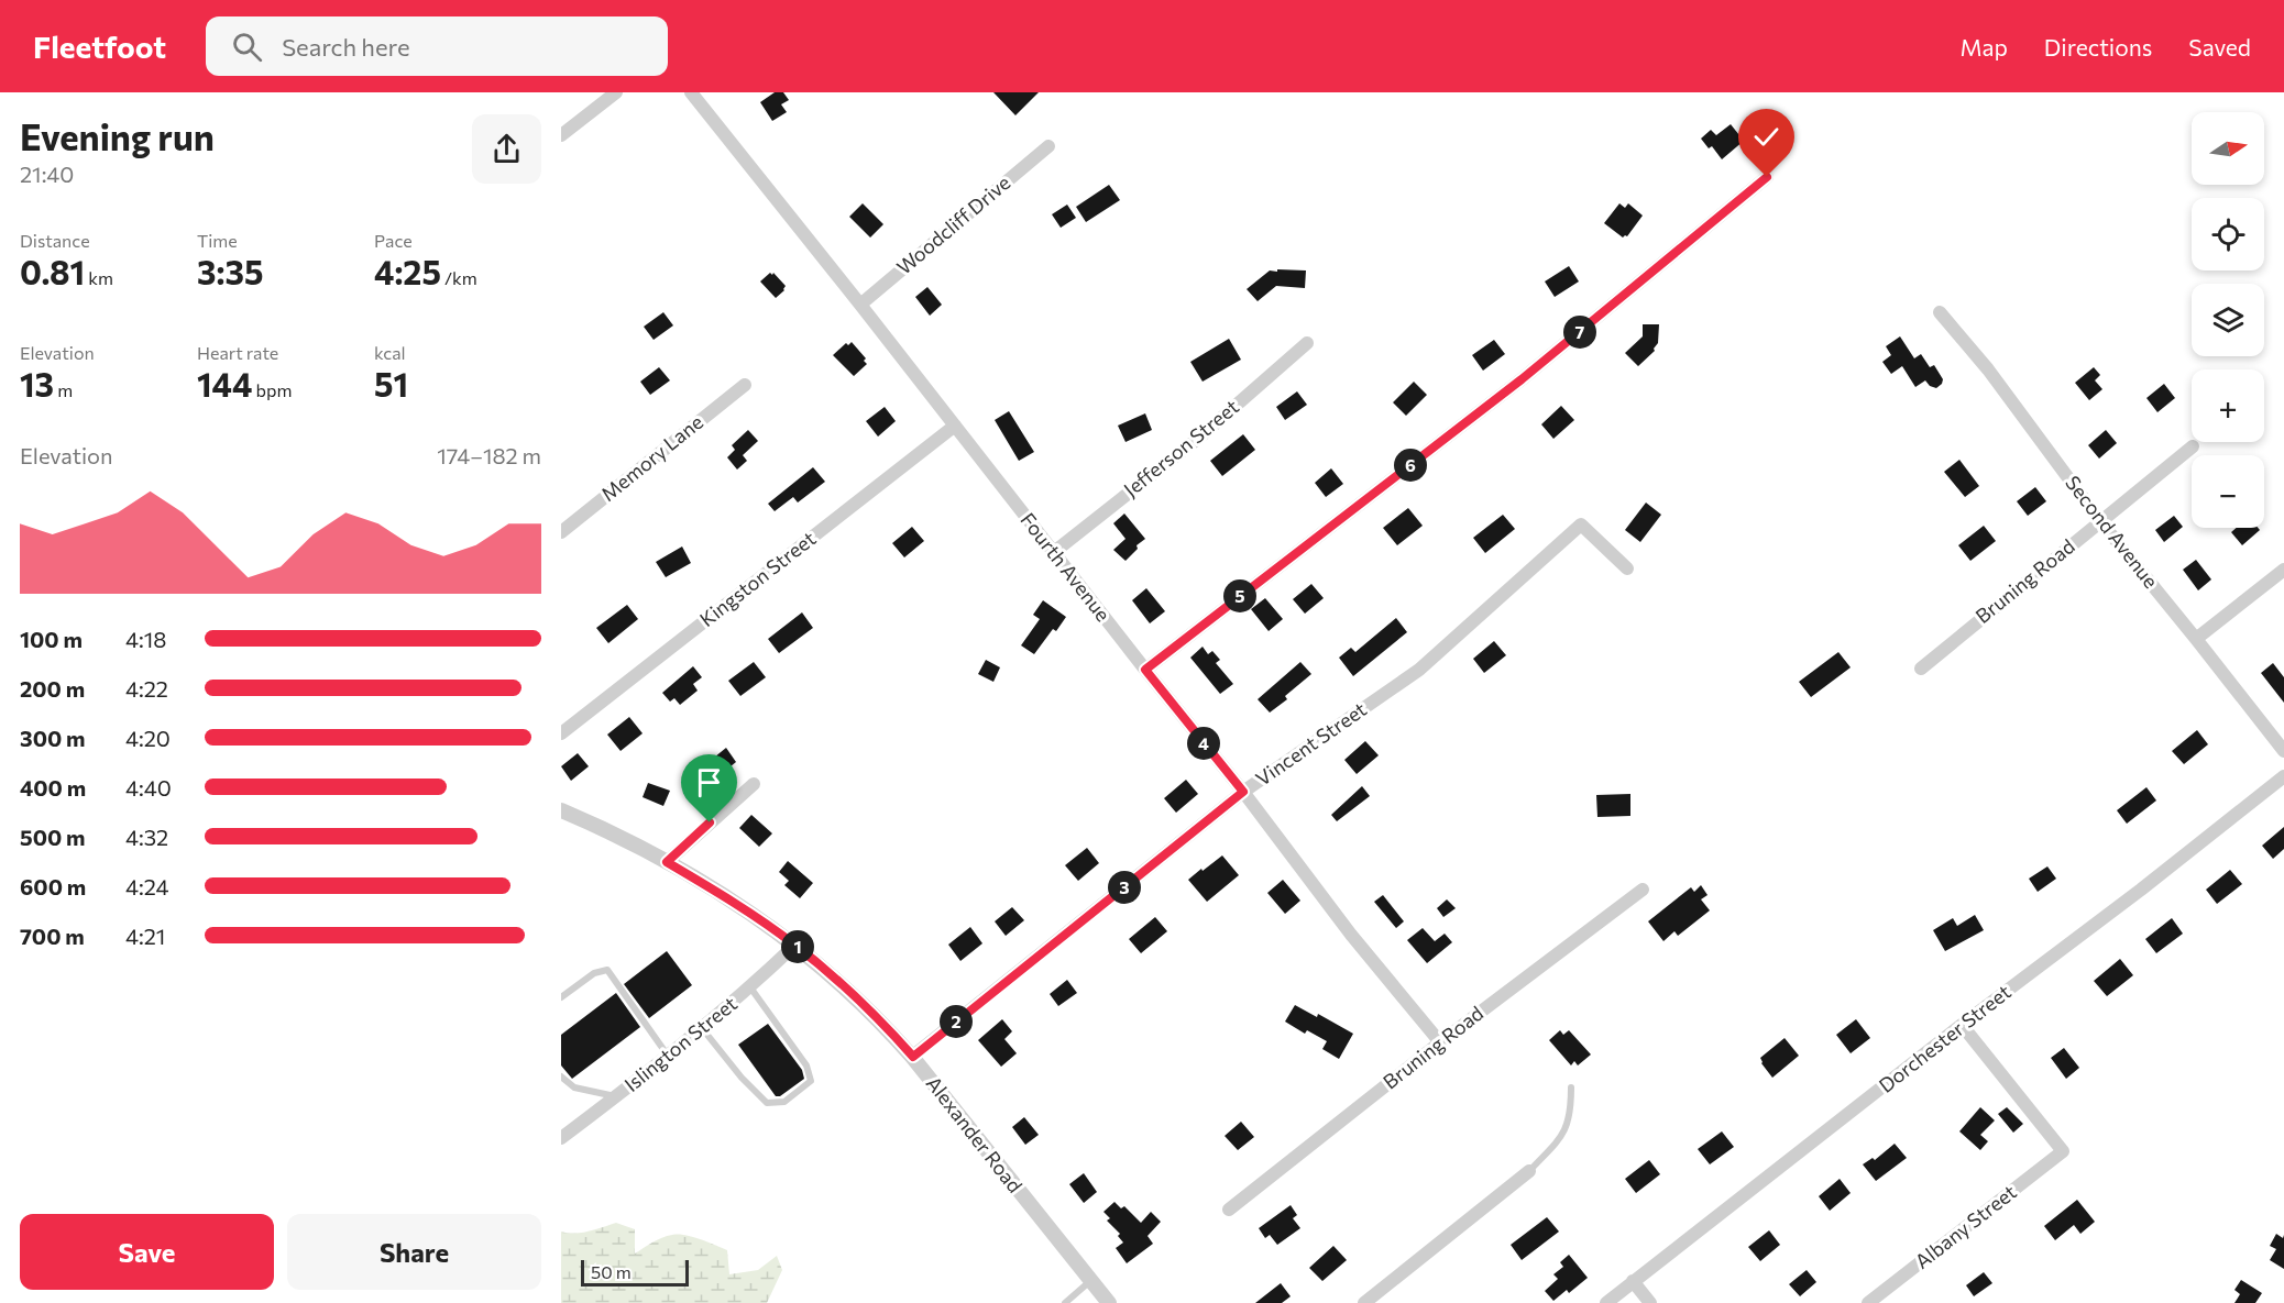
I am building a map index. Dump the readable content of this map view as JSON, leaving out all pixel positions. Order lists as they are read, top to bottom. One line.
{"streets":{"street":["Woodcliff Drive","Jefferson Street","Memory Lane","Second Avenue","Fourth Avenue","Kingston Street","Bruning Road","Vincent Street","Dorchester Street","Islington Street","Alexander Road","Albany Street"]},"crossings":[["Woodcliff Drive","Fourth Avenue"],["Jefferson Street","Fourth Avenue"],["Second Avenue","Bruning Road"],["Fourth Avenue","Kingston Street"],["Fourth Avenue","Bruning Road"],["Fourth Avenue","Vincent Street"],["Vincent Street","Alexander Road"],["Dorchester Street","Albany Street"],["Islington Street","Alexander Road"]],"scale_bar":"50 m","north":"right","page":{"header":"Fleetfoot","search":"Search here","nav":["Map","Directions","Saved"],"heading":["Evening run","21:40"],"map_buttons":["+","−"],"stats":[["Distance","0.81 km"],["Time","3:35"],["Pace","4:25 /km"],["Elevation","13 m"],["Heart rate","144 bpm"],["kcal","51"]],"pins":["7","6","5","4","3","1","2"],"chart":["Elevation","174–182 m"],"list":[{"name":"100 m","note":"4:18"},{"name":"200 m","note":"4:22"},{"name":"300 m","note":"4:20"},{"name":"400 m","note":"4:40"},{"name":"500 m","note":"4:32"},{"name":"600 m","note":"4:24"},{"name":"700 m","note":"4:21"}],"buttons":["Save","Share"],"scale":"50 m"}}
